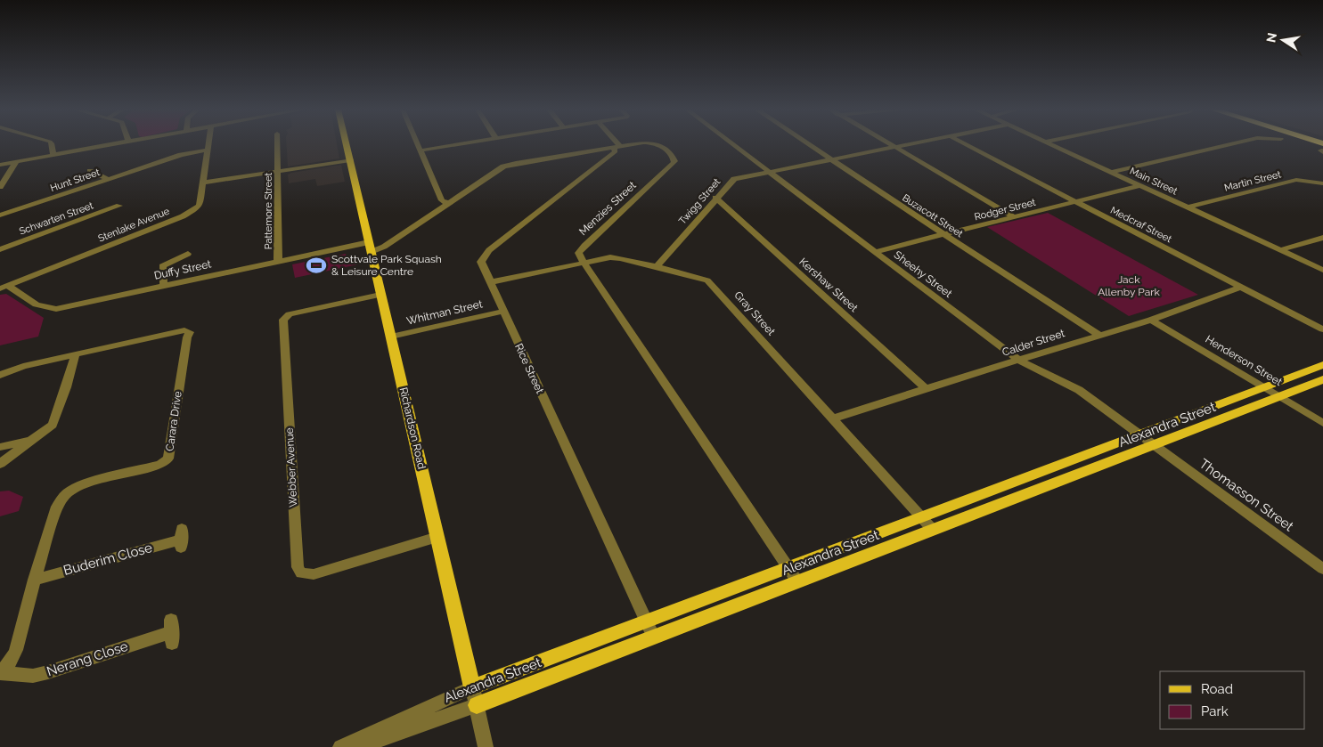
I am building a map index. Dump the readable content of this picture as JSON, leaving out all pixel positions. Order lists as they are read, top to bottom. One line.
{"streets":{"main road":["Alexandra Street","Richardson Road"],"street":["Hunt Street","Main Street","Martin Street","Twigg Street","Menzies Street","Rodger Street","Pattemore Street","Buzacott Street","Schwarten Street","Stenlake Avenue","Medcraf Street","Duffy Street","Sheehy Street","Kershaw Street","Whitman Street","Gray Street","Calder Street","Henderson Street","Rice Street","Carara Drive","Webber Avenue","Thomasson Street","Buderim Close","Nerang Close"]},"crossings":[["Hunt Street","Stenlake Avenue"],["Main Street","Martin Street"],["Main Street","Rodger Street"],["Twigg Street","Buzacott Street"],["Twigg Street","Sheehy Street"],["Twigg Street","Kershaw Street"],["Twigg Street","Gray Street"],["Menzies Street","Duffy Street"],["Menzies Street","Gray Street"],["Menzies Street","Rice Street"],["Menzies Street","Richardson Road"],["Rodger Street","Buzacott Street"],["Rodger Street","Medcraf Street"],["Rodger Street","Sheehy Street"],["Pattemore Street","Duffy Street"],["Buzacott Street","Calder Street"],["Stenlake Avenue","Duffy Street"],["Medcraf Street","Calder Street"],["Duffy Street","Richardson Road"],["Sheehy Street","Calder Street"],["Sheehy Street","Alexandra Street"],["Sheehy Street","Thomasson Street"],["Kershaw Street","Calder Street"],["Whitman Street","Rice Street"],["Whitman Street","Richardson Road"],["Gray Street","Calder Street"],["Gray Street","Rice Street"],["Gray Street","Alexandra Street"],["Calder Street","Henderson Street"],["Henderson Street","Alexandra Street"],["Rice Street","Alexandra Street"],["Carara Drive","Buderim Close"],["Carara Drive","Nerang Close"],["Alexandra Street","Richardson Road"],["Alexandra Street","Thomasson Street"],["Richardson Road","Webber Avenue"]],"parks":["Jack Allenby Park"],"places":{"sports":["Scottvale Park Squash & Leisure Centre"]},"legend":["Road","Park"],"north":"left"}
